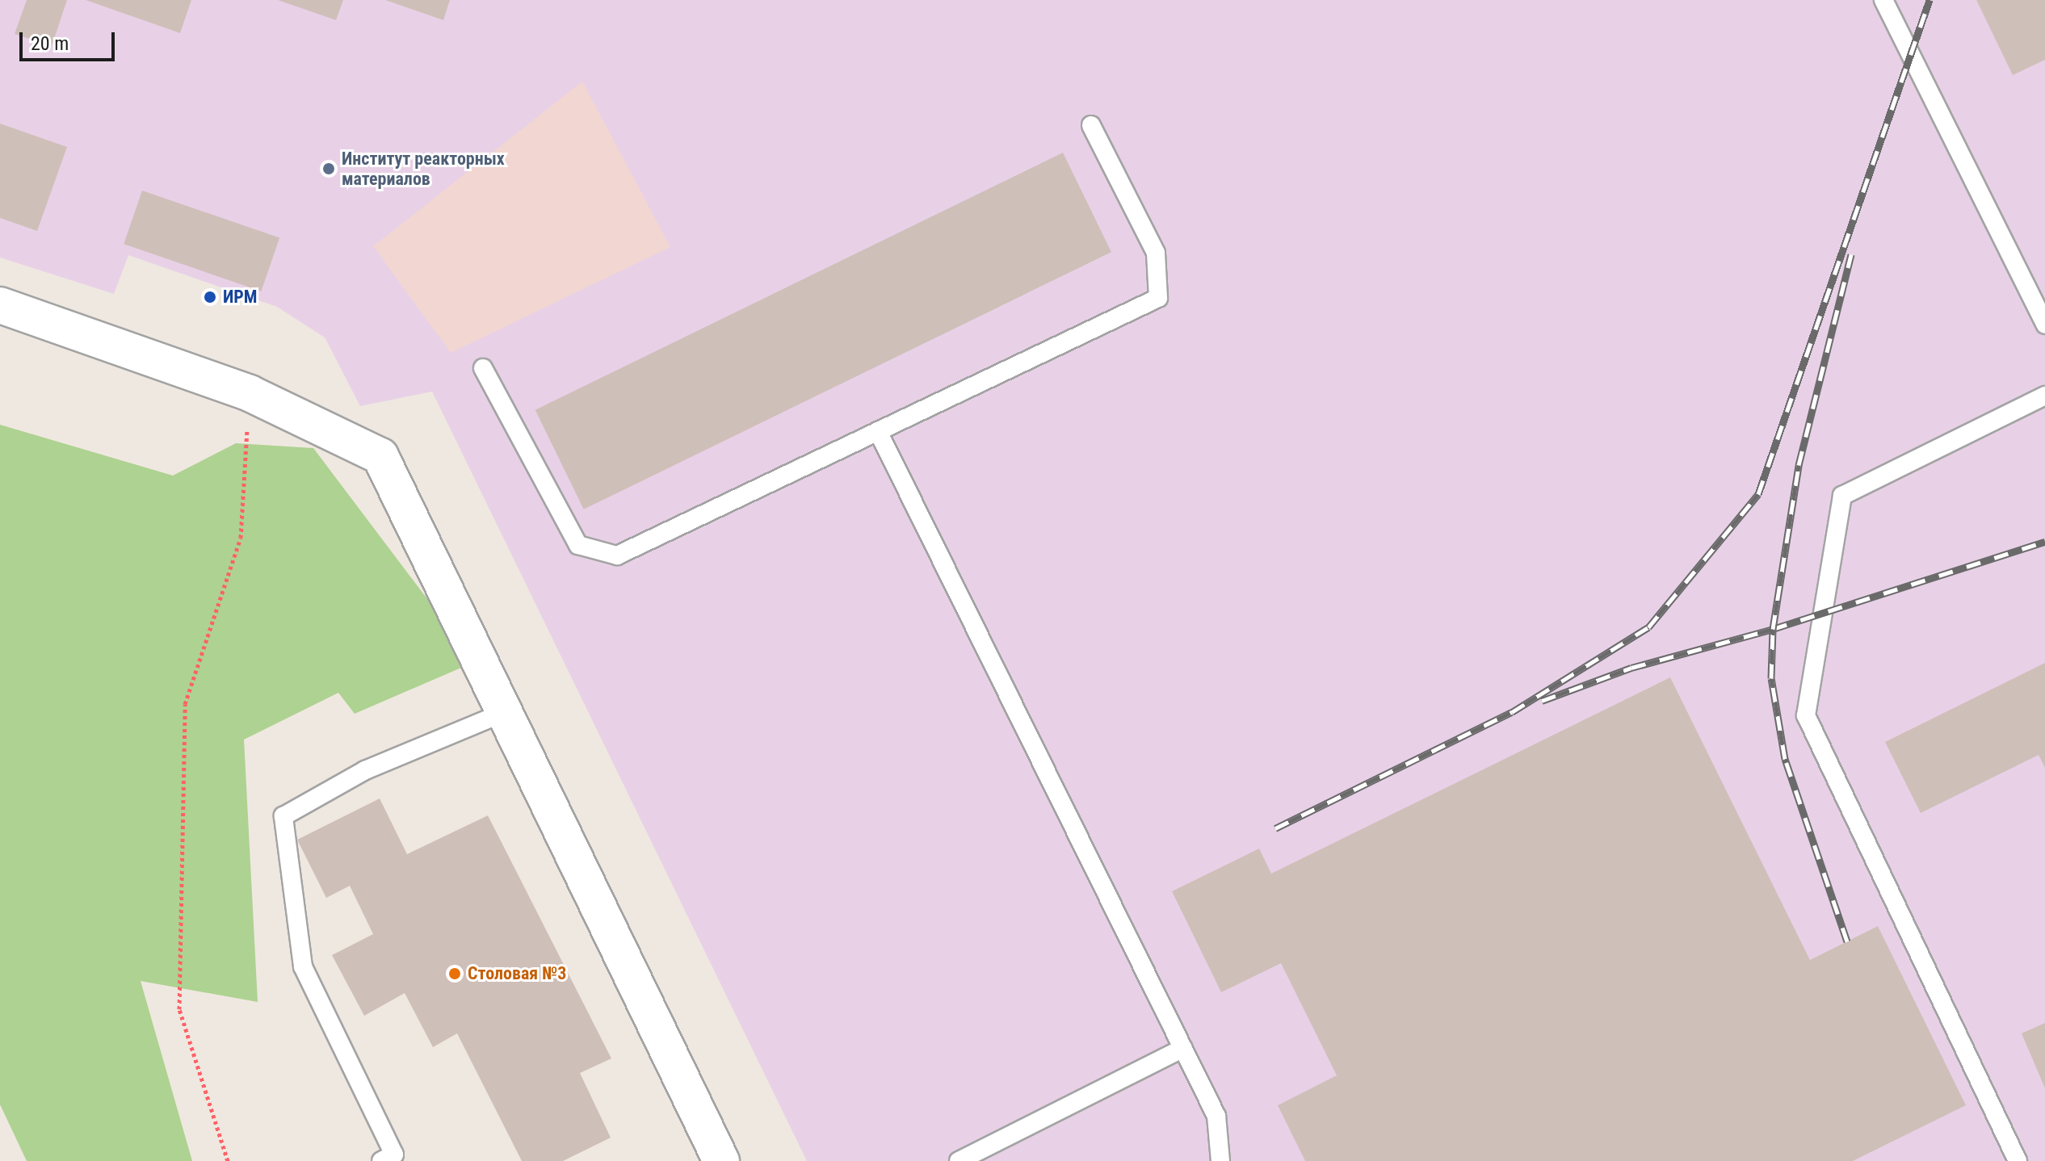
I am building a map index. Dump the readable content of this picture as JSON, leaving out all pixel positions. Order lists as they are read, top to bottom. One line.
{"places":["Институт реакторных материалов","ИРМ","Столовая №3"],"scale_bar":"20 m"}
